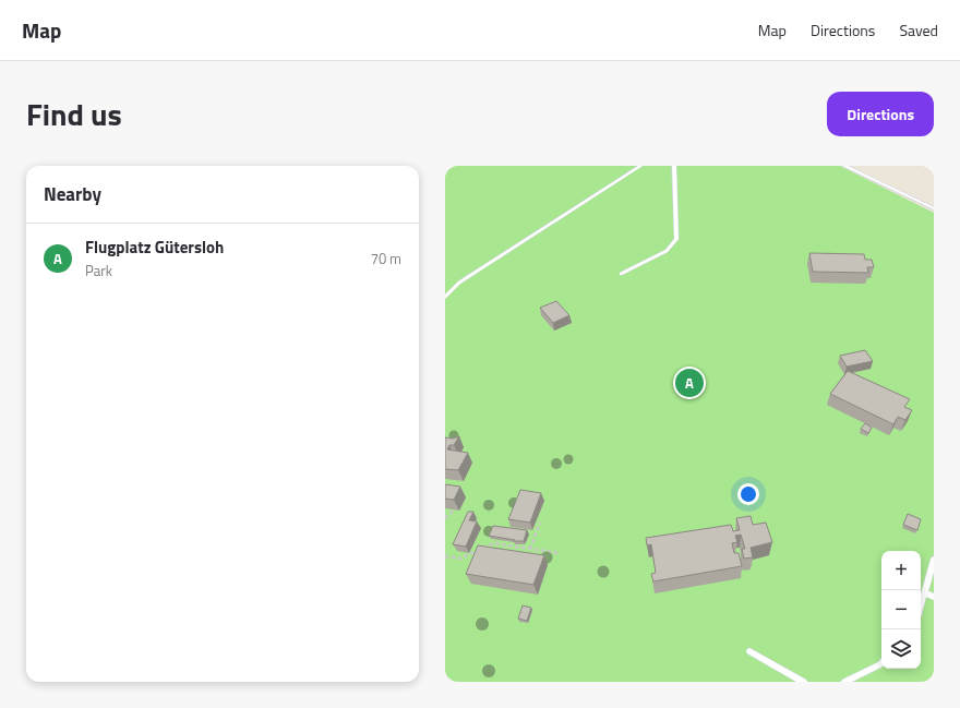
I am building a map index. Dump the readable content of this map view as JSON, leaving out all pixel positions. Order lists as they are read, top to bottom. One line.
{"page":{"header":"Map","nav":["Map","Directions","Saved"],"title":"Find us","buttons":"Directions","heading":"Nearby","list":[{"mark":"A","name":"Flugplatz Gütersloh","note":"Park","value":"70 m"}],"pins":"A","map_buttons":["+","−"]}}
